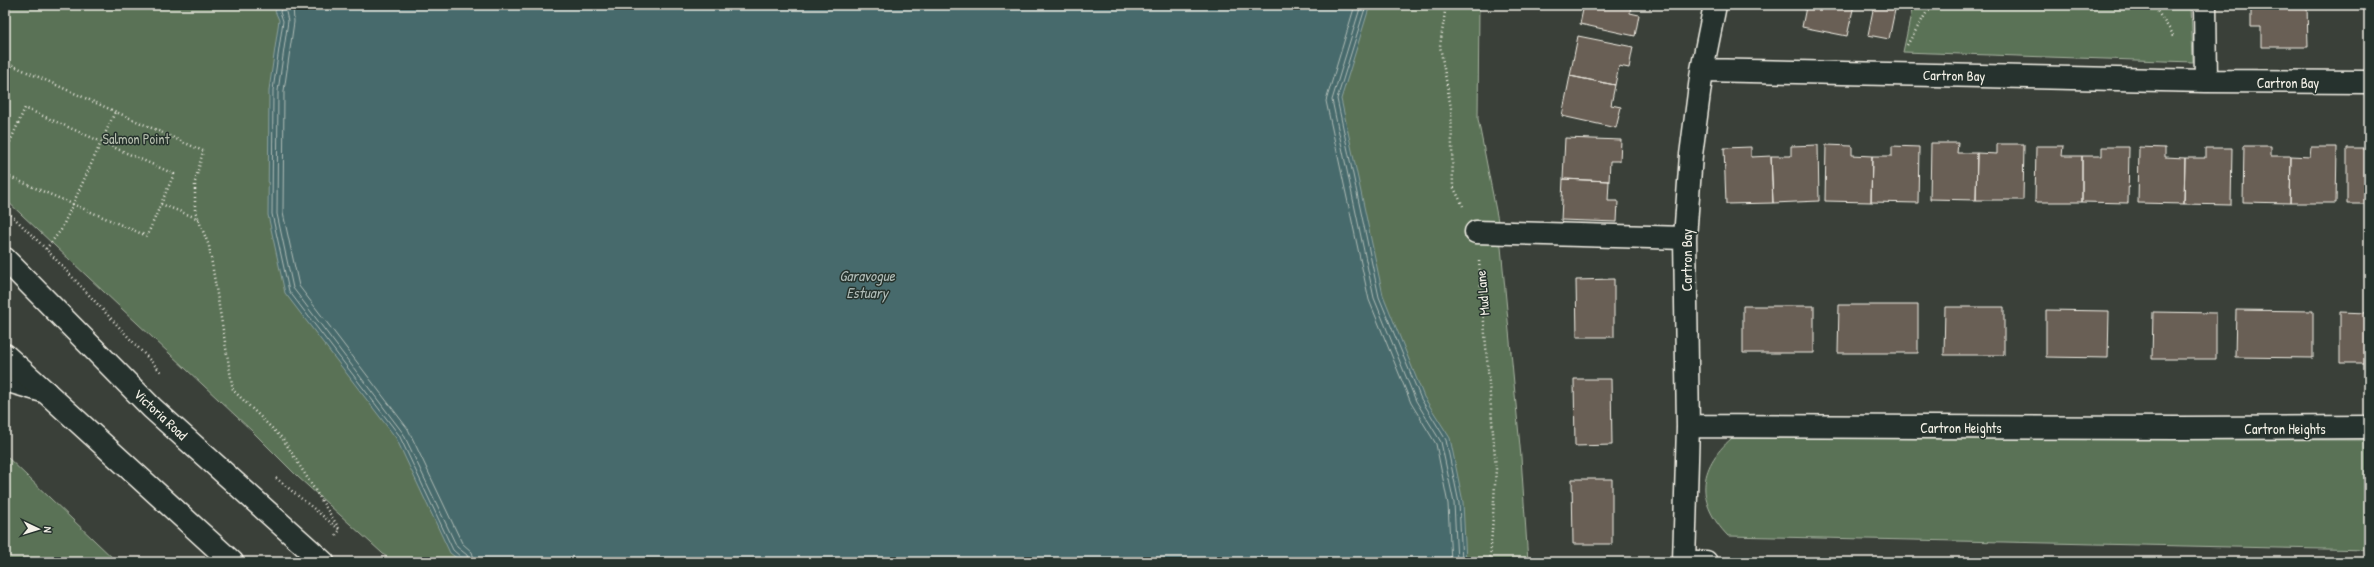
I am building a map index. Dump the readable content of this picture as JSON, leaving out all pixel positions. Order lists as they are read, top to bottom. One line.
{"streets":{"main road":["Cartron Bay","Victoria Road","Cartron Heights"],"path":["Mud Lane"]},"crossings":[["Cartron Bay","Cartron Heights"]],"water":["Garavogue Estuary"],"parks":["Salmon Point"],"north":"right"}
